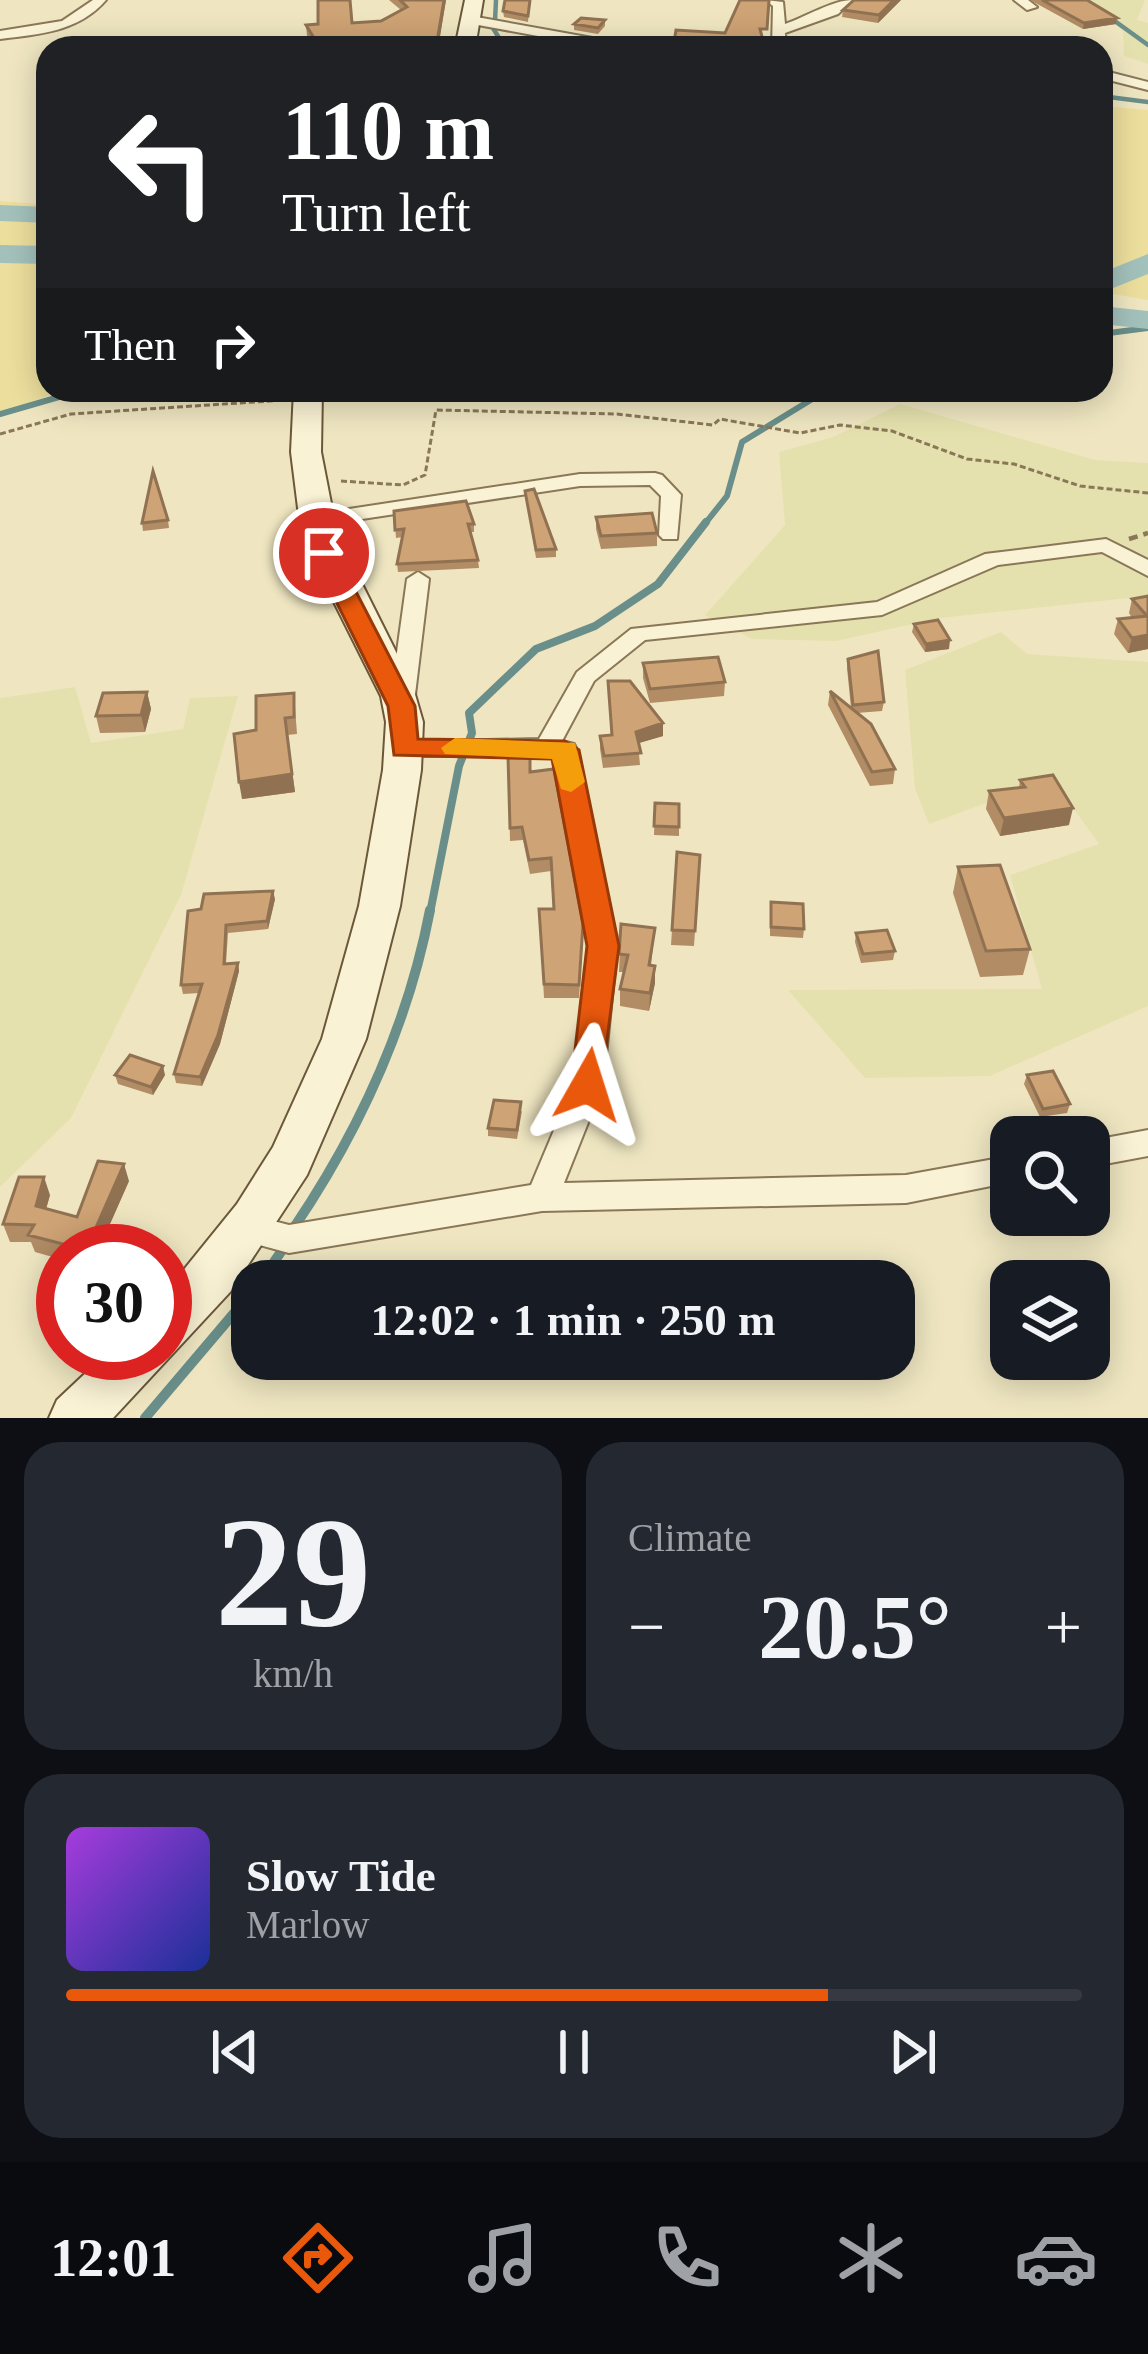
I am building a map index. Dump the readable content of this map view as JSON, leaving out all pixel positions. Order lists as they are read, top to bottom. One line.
{"page":{"turn":["110 m","Turn left"],"then":"Then","limit":"30","trip":"12:02 · 1 min · 250 m","tile":[["29","km/h"],"Climate"],"heat":["−","20.5°","+"],"song":["Slow Tide","Marlow"],"tabs":"12:01"}}
